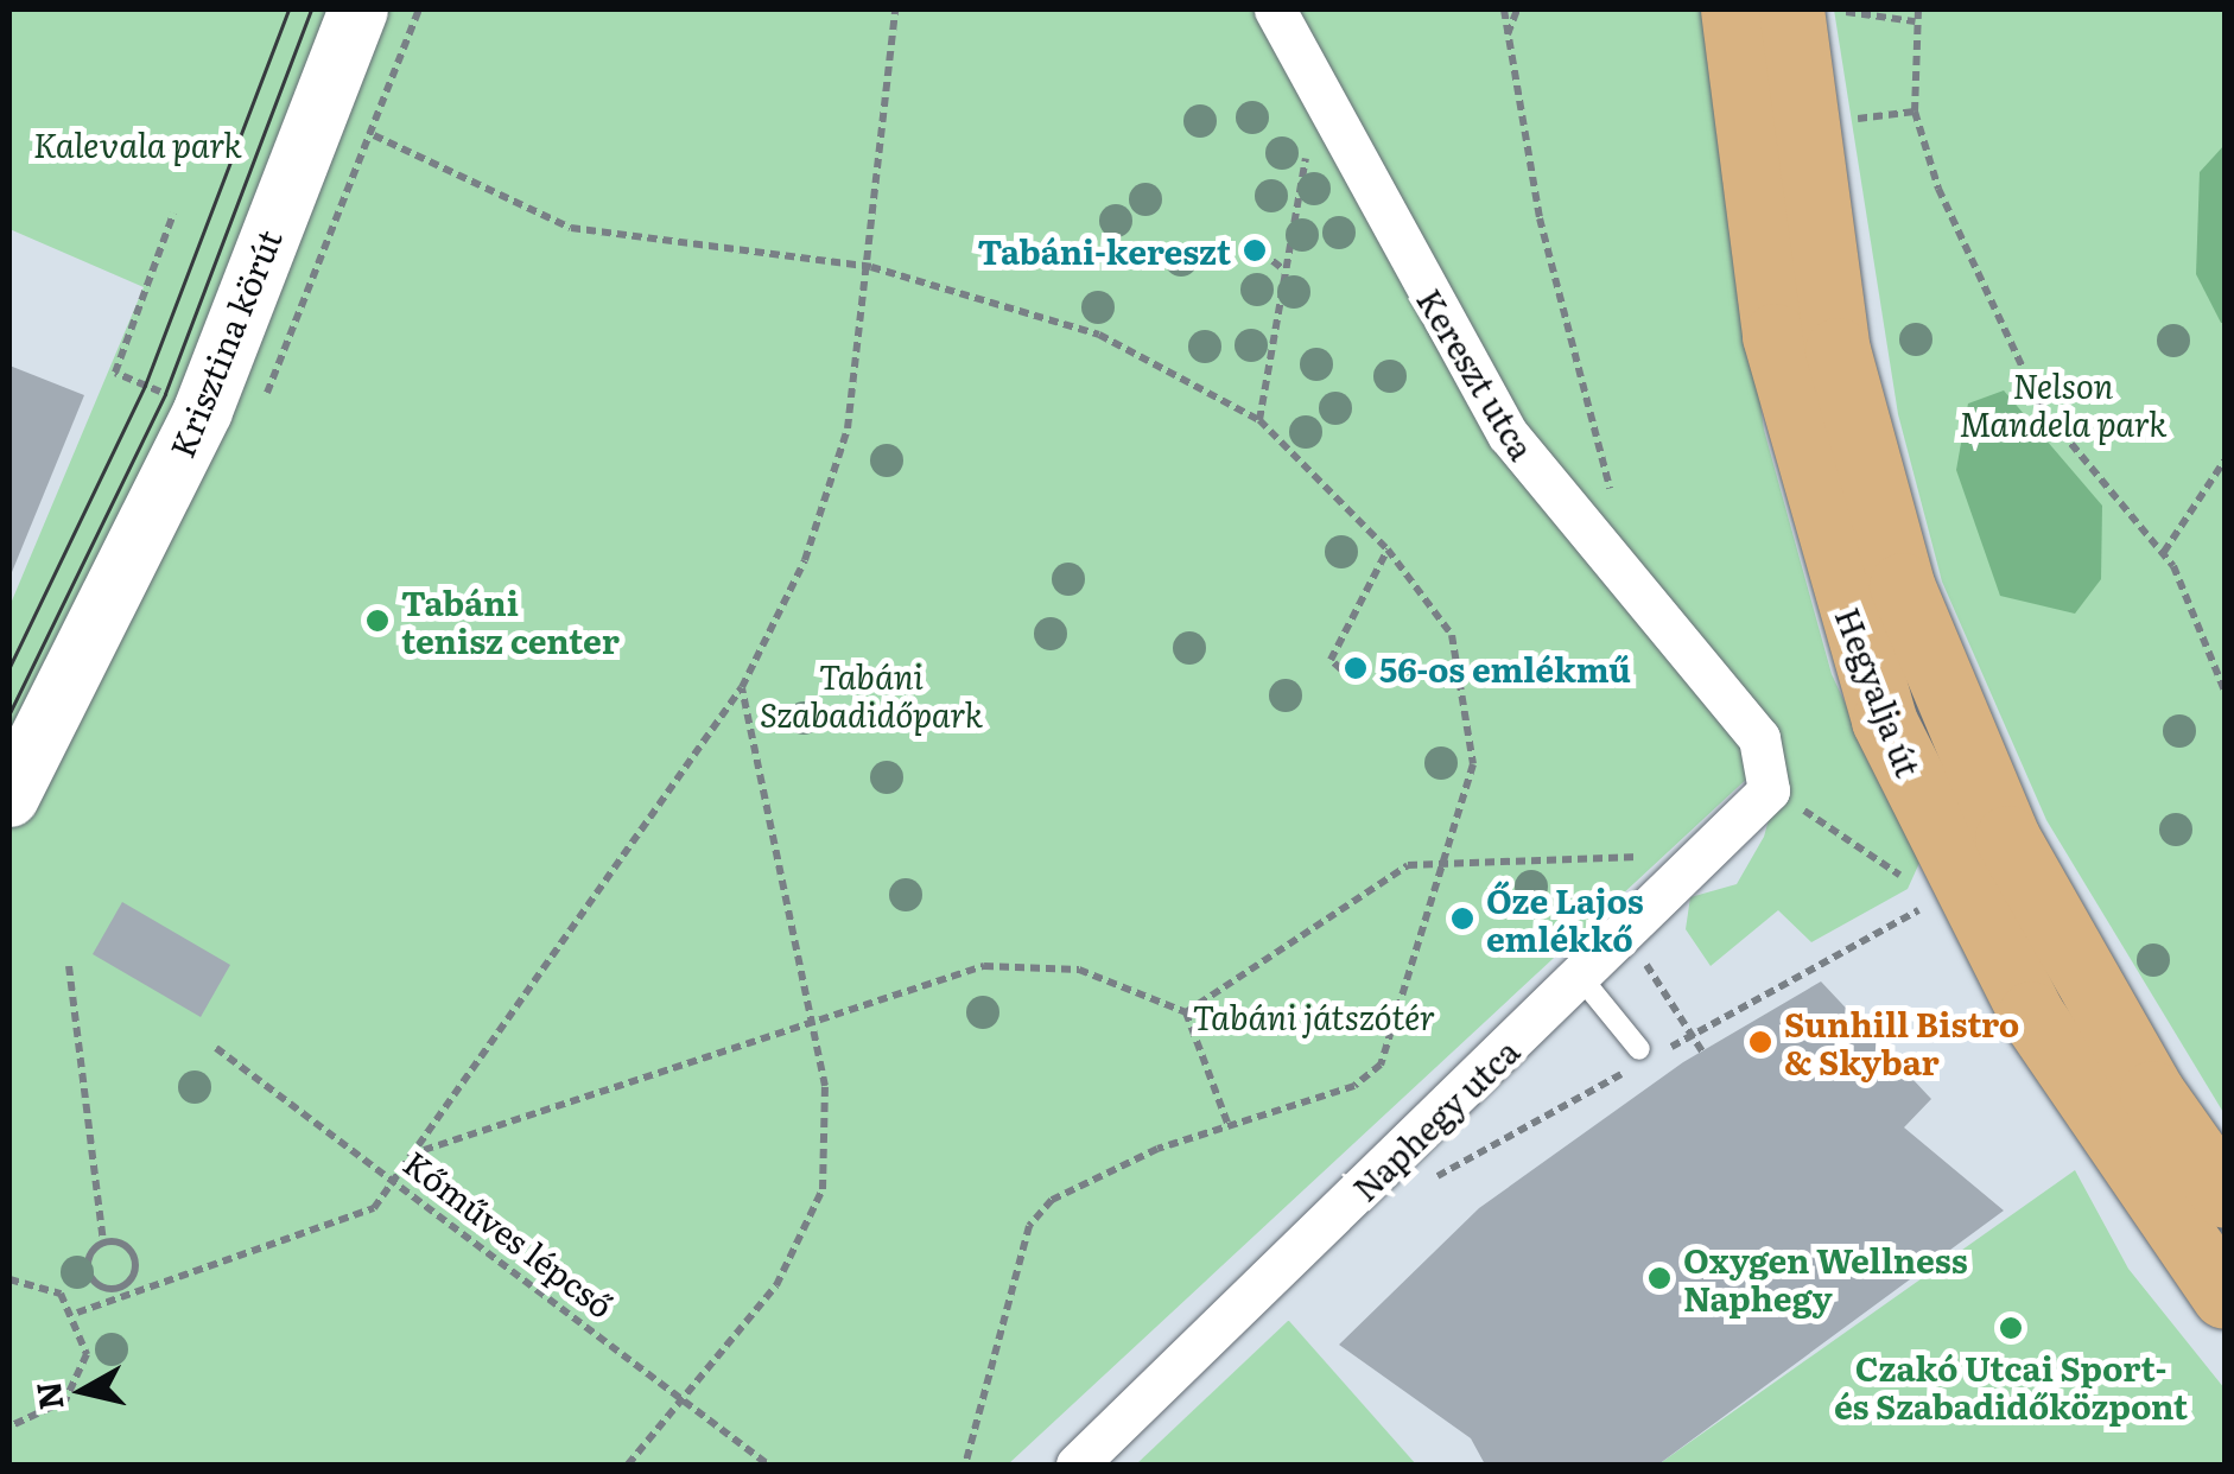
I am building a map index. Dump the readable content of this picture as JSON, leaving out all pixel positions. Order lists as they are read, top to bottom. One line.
{"streets":{"main road":["Krisztina körút","Hegyalja út"],"street":["Kereszt utca","Naphegy utca"],"path":["Kőműves lépcső"]},"crossings":[["Kereszt utca","Naphegy utca"]],"parks":["Kalevala park","Nelson Mandela park","Tabáni Szabadidőpark","Tabáni játszótér"],"places":["Tabáni-kereszt","Tabáni tenisz center","56-os emlékmű","Őze Lajos emlékkő","Sunhill Bistro & Skybar","Oxygen Wellness Naphegy","Czakó Utcai Sport- és Szabadidőközpont"],"north":"left"}
